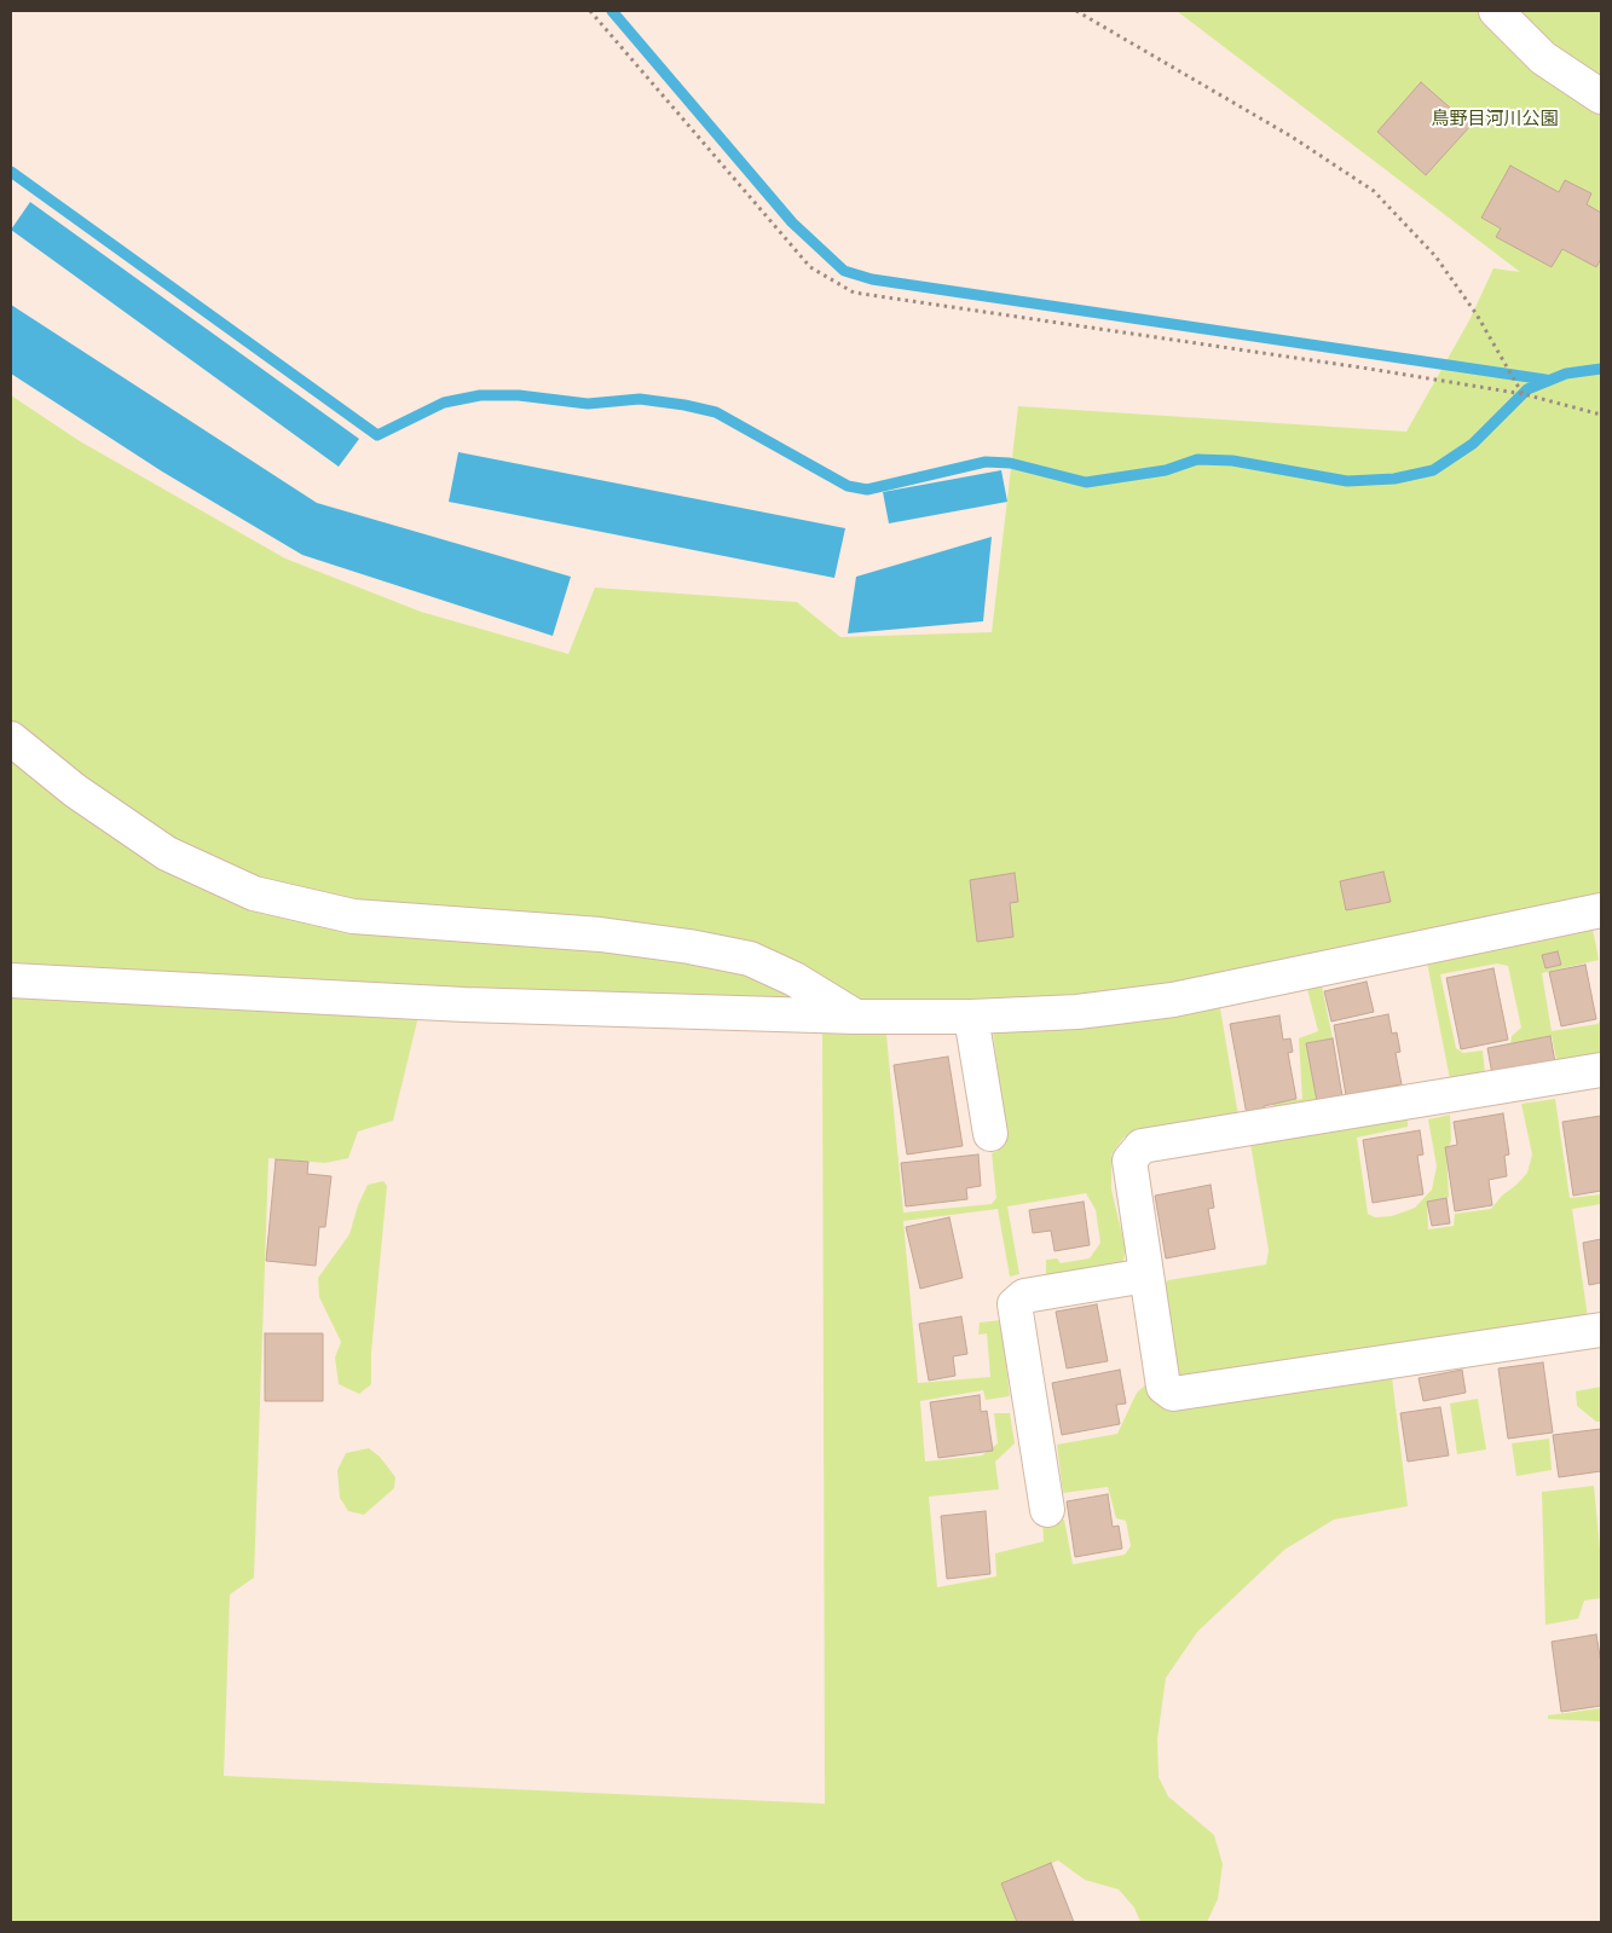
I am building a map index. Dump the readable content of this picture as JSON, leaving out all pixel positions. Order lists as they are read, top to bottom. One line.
{"parks":["鳥野目河川公園"]}
